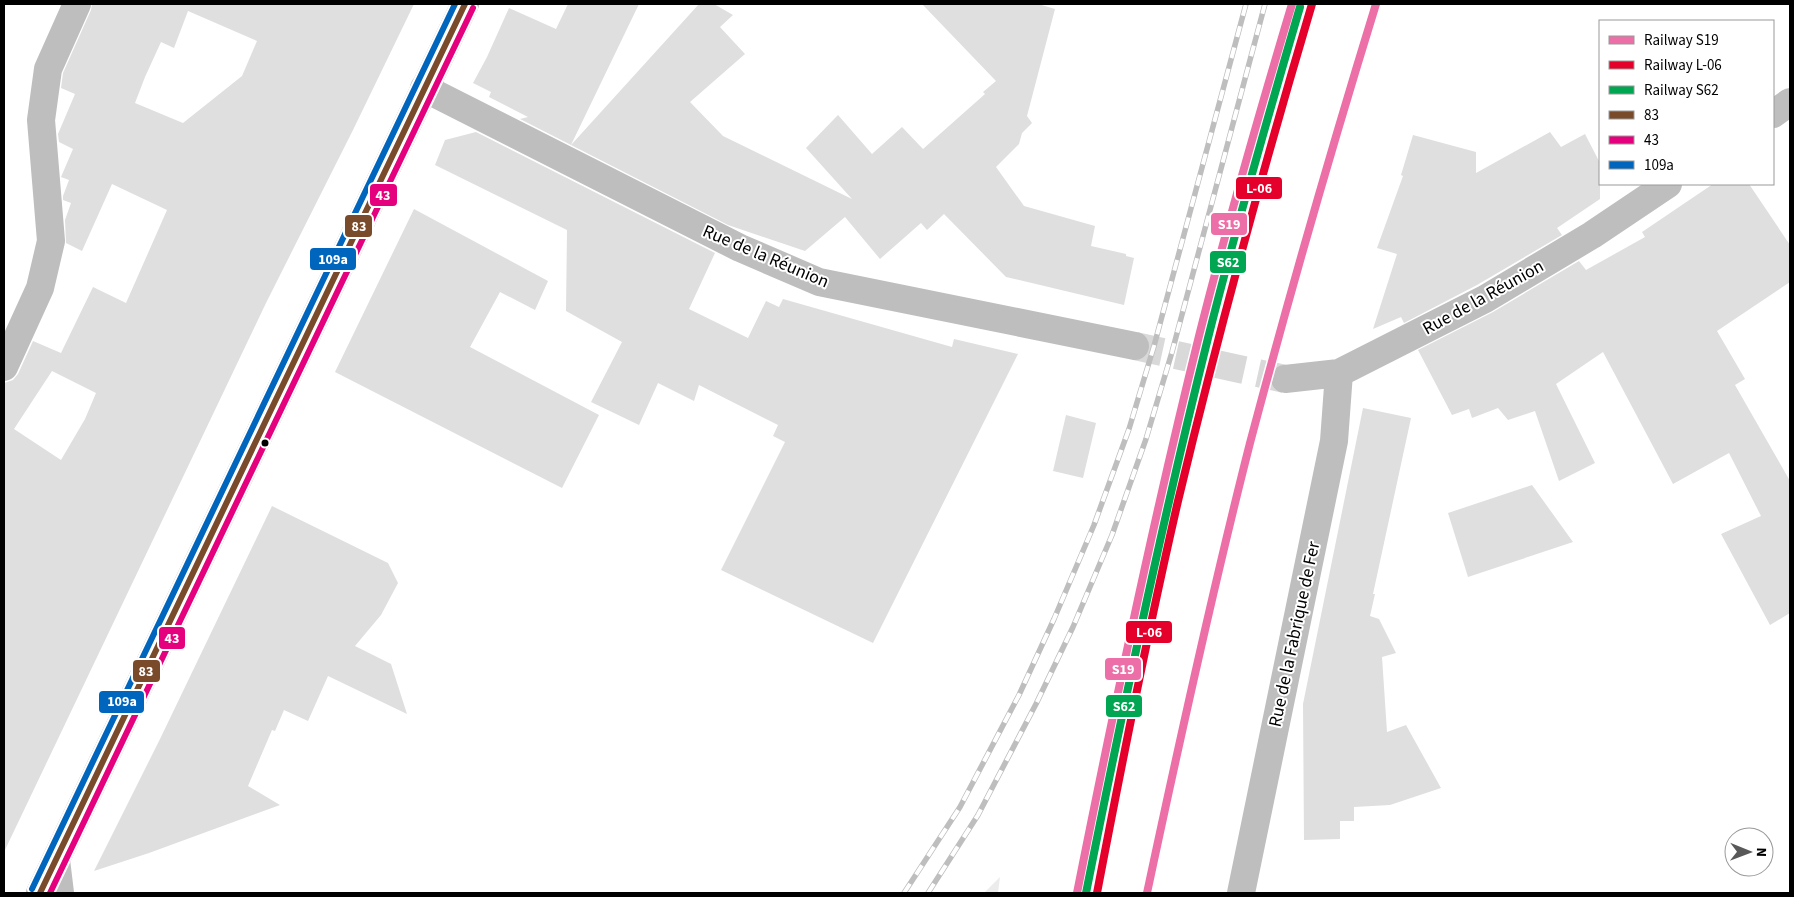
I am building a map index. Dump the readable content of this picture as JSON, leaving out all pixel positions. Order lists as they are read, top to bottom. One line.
{"streets":{"street":["Rue de la Réunion","Rue de la Fabrique de Fer"]},"crossings":[["Rue de la Réunion","Rue de la Fabrique de Fer"]],"lines":["rail line S19","rail line L-06","transit line 83","transit line 109a","rail line S62","transit line 43"],"legend":["Railway S19","Railway L-06","Railway S62","83","43","109a"],"north":"right"}
